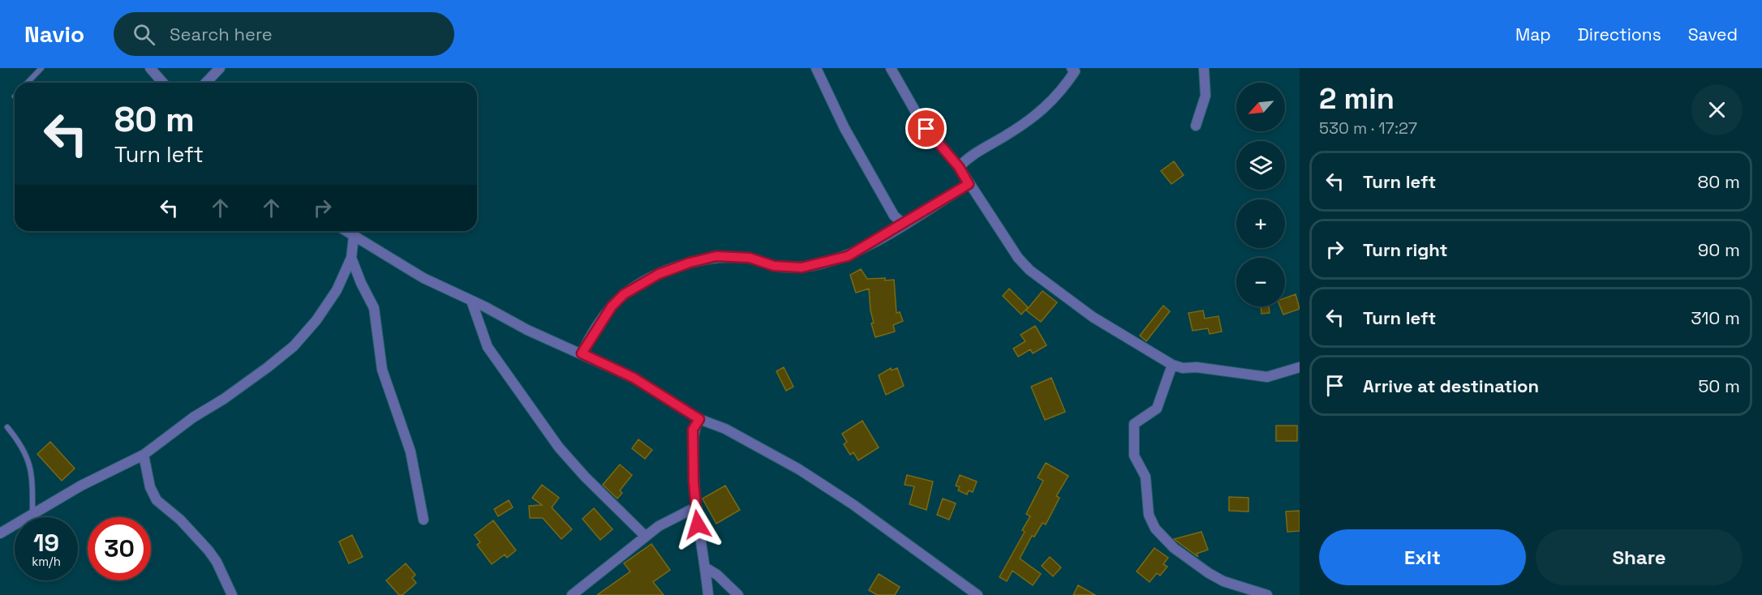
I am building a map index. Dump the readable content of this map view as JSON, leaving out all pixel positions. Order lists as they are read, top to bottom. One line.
{"north":"bottom left","page":{"header":"Navio","search":"Search here","nav":["Map","Directions","Saved"],"heading":["2 min","530 m · 17:27"],"map_buttons":["+","−"],"turn":["80 m","Turn left"],"list":[{"name":"Turn left","value":"80 m"},{"name":"Turn right","value":"90 m"},{"name":"Turn left","value":"310 m"},{"name":"Arrive at destination","value":"50 m"}],"speed":"19 km/h","limit":"30","buttons":["Exit","Share"]}}
